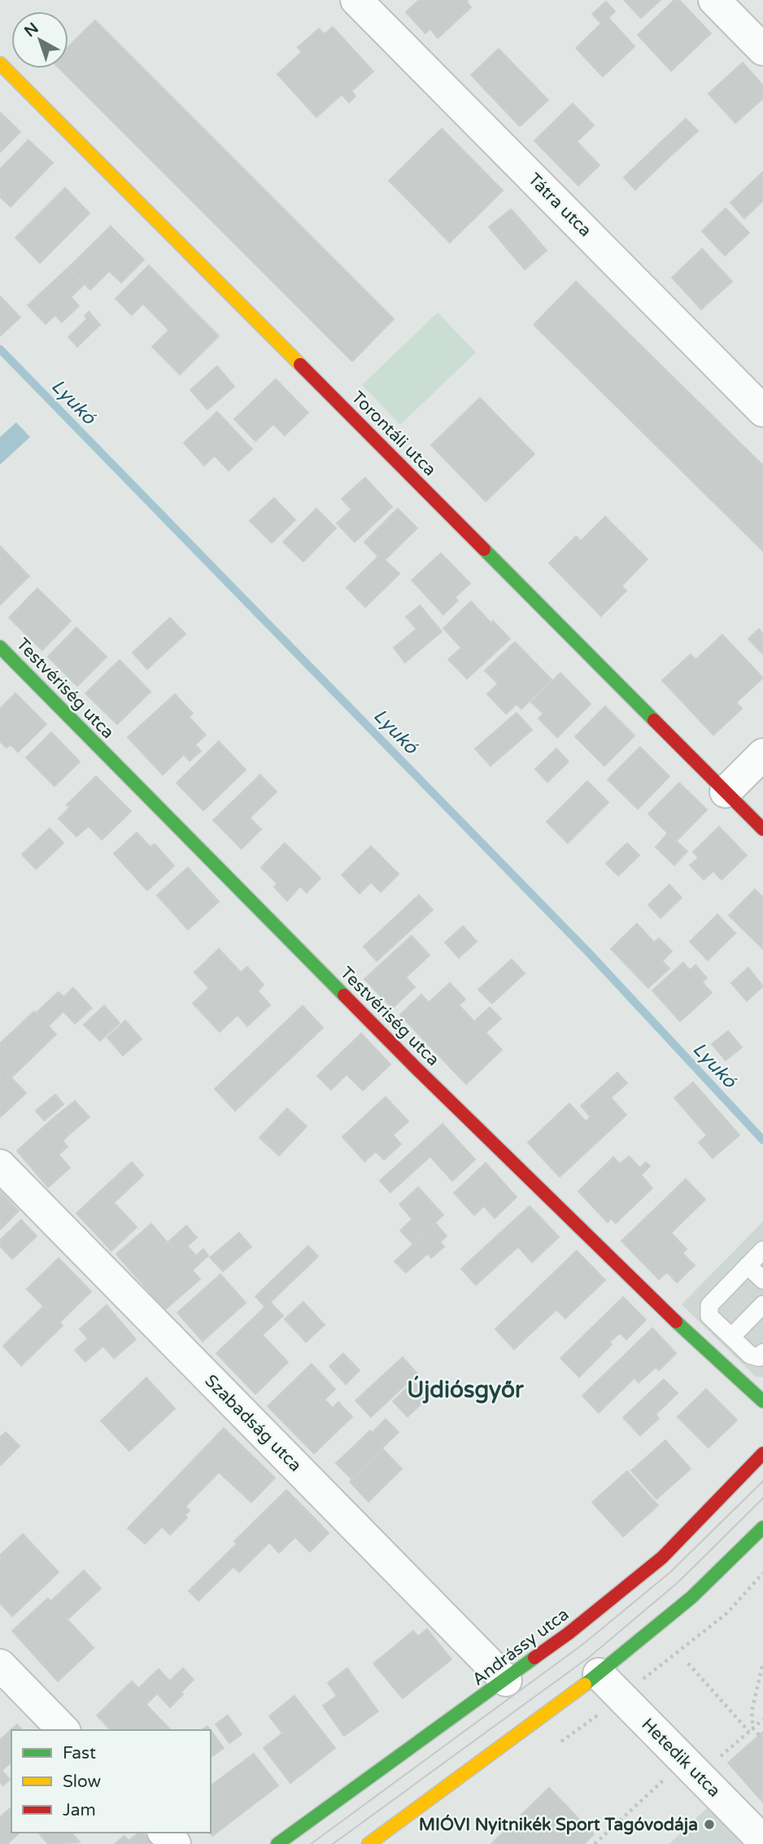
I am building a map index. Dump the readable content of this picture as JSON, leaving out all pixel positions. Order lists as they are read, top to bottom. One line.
{"streets":{"main road":["Torontáli utca","Testvériség utca","Andrássy utca"],"street":["Tátra utca","Szabadság utca","Hetedik utca"]},"crossings":[["Szabadság utca","Andrássy utca"]],"districts":["Újdiósgyőr"],"water":["Lyukó"],"places":["MIÓVI Nyitnikék Sport Tagóvodája"],"legend":["Fast","Slow","Jam"],"north":"top left"}
